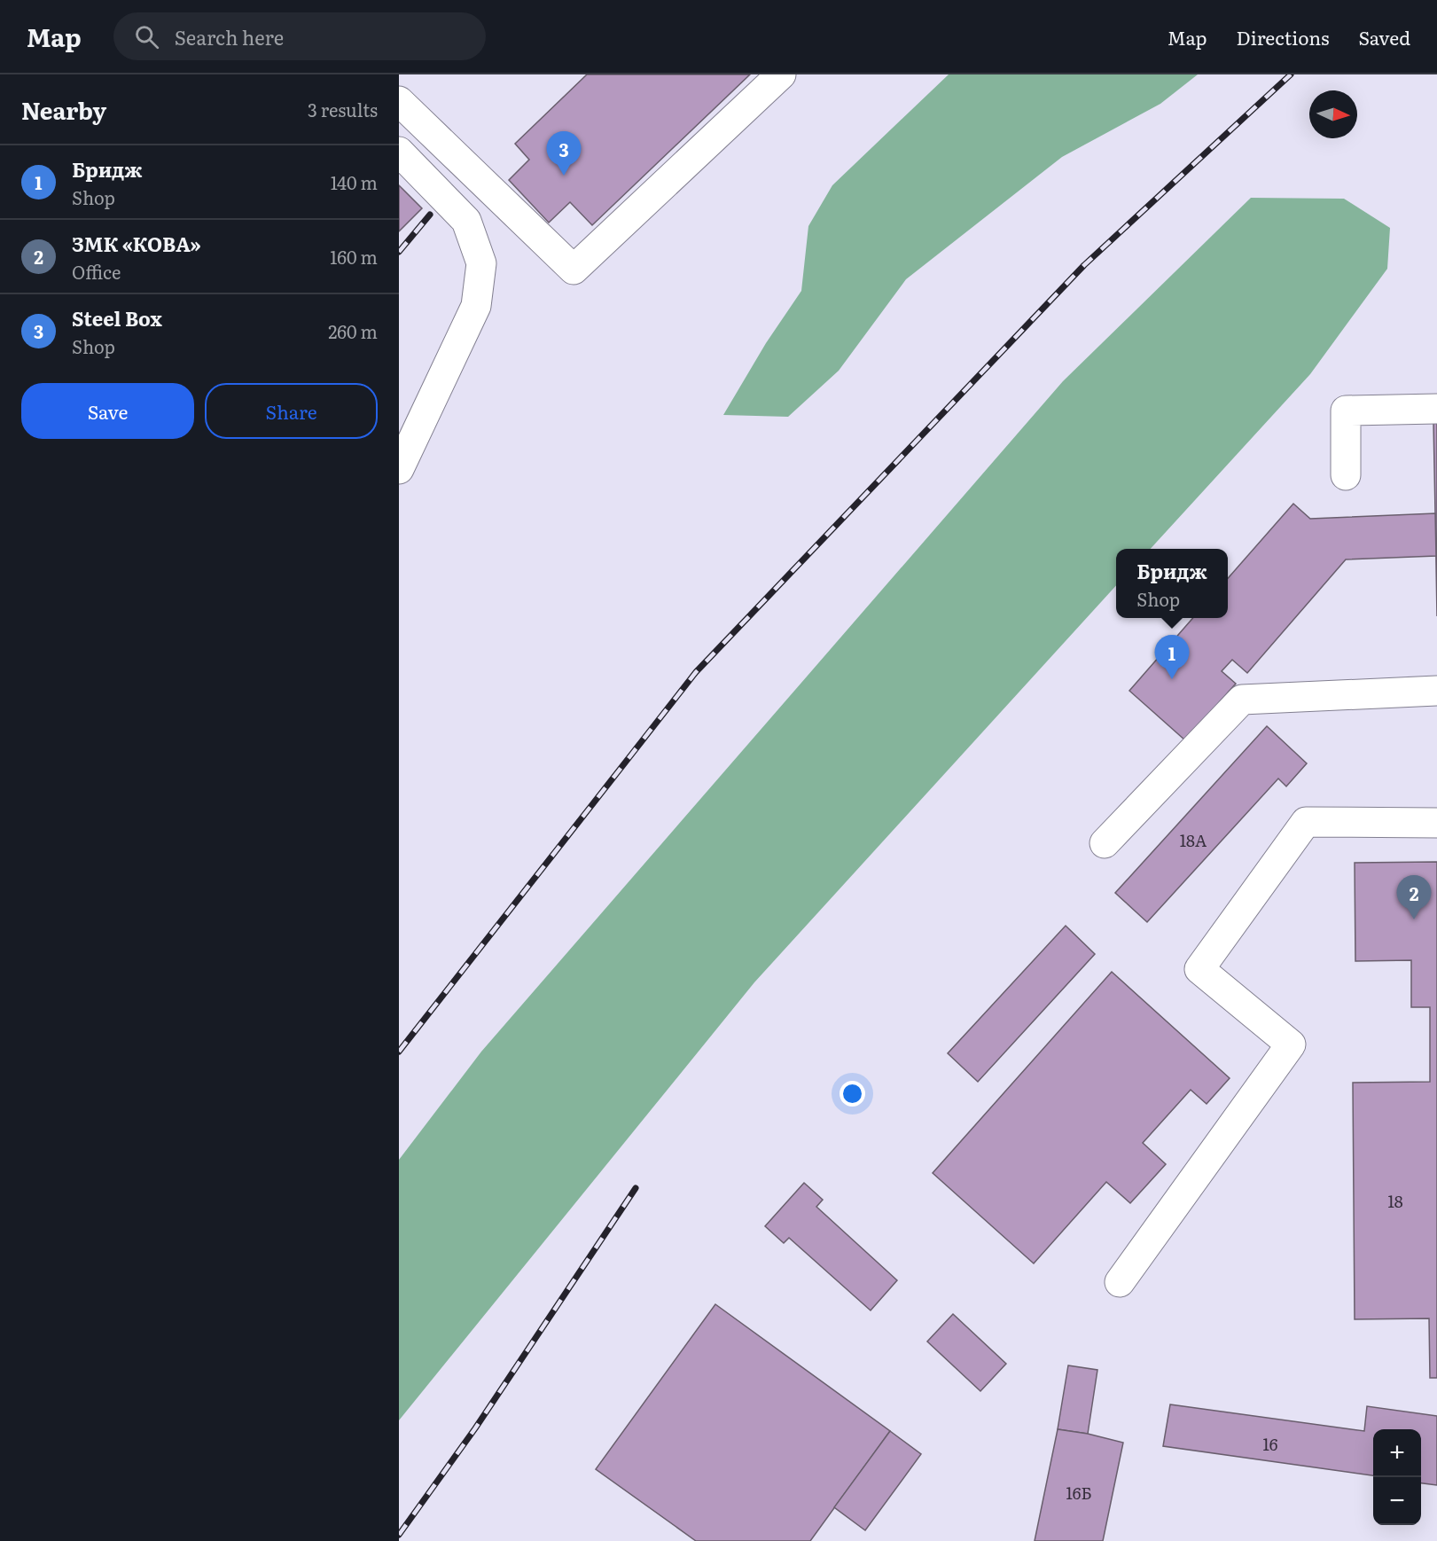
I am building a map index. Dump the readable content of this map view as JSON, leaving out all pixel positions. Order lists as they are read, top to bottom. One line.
{"house_numbers":["18А","18","16","16Б"],"north":"right","page":{"header":"Map","search":"Search here","nav":["Map","Directions","Saved"],"heading":["Nearby","3 results"],"pins":["3","1","2"],"list":[{"mark":"1","name":"Бридж","note":"Shop","value":"140 m"},{"mark":"2","name":"ЗМК «КОВА»","note":"Office","value":"160 m"},{"mark":"3","name":"Steel Box","note":"Shop","value":"260 m"}],"buttons":["Save","Share"],"popup":["Бридж","Shop"],"map_buttons":["+","−"]}}
